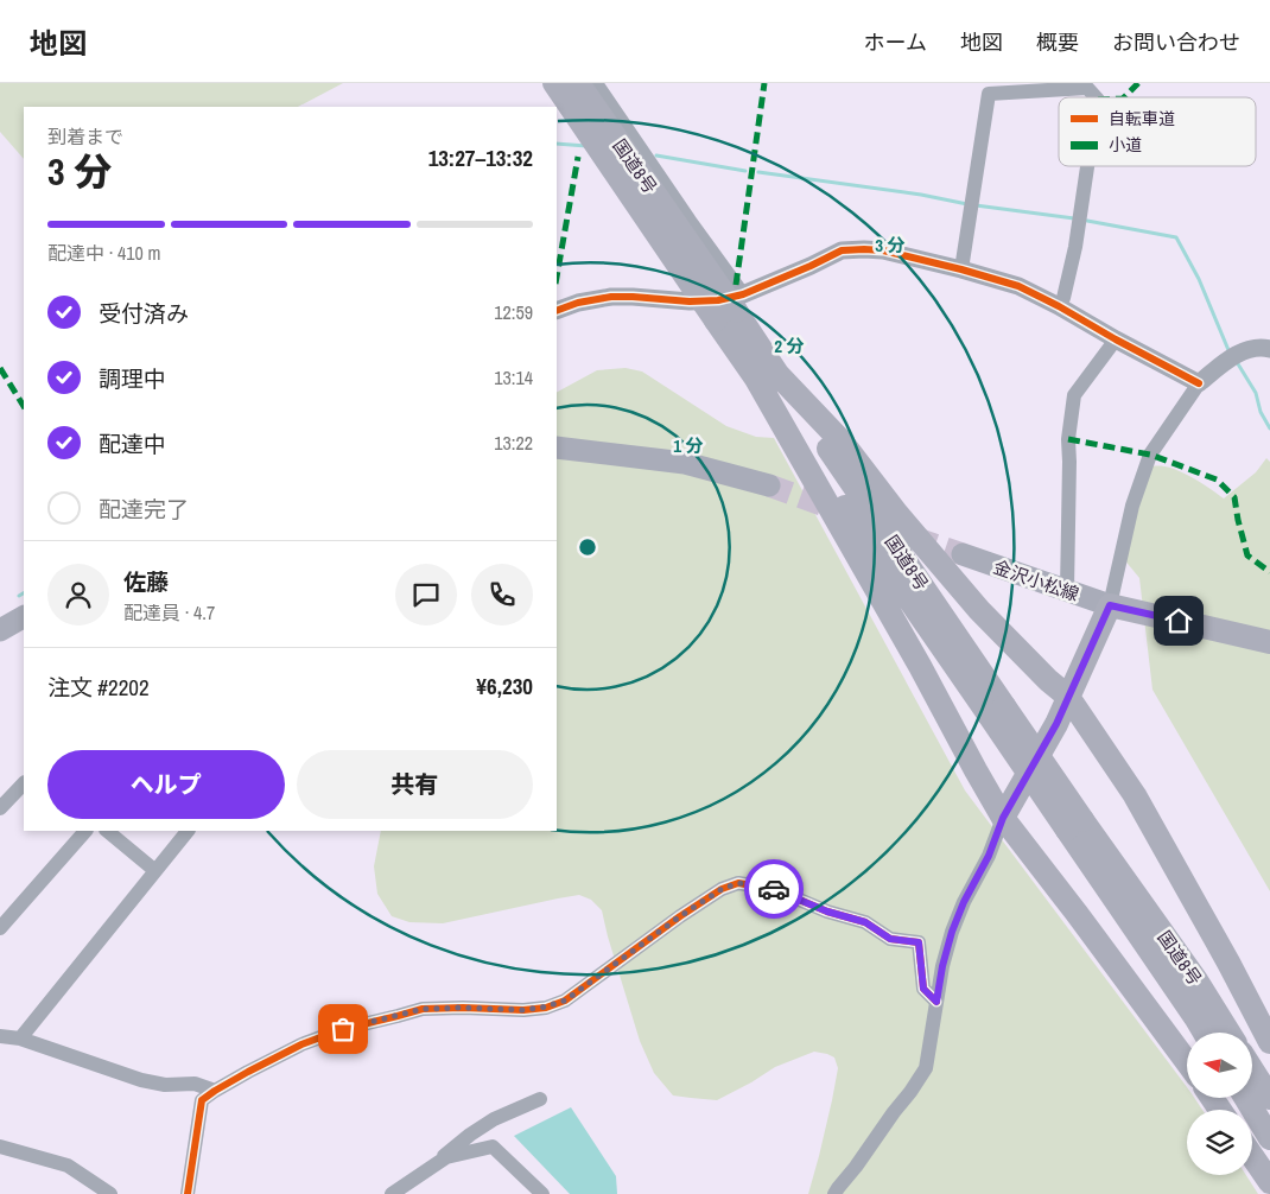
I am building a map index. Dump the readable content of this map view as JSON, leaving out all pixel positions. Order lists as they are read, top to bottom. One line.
{"streets":{"highway":["国道8号"],"main road":["金沢小松線"]},"legend":["自転車道","小道"],"north":"left","page":{"header":"地図","nav":["ホーム","地図","概要","お問い合わせ"],"heading":["3 分","到着まで","13:27–13:32"],"panel":["佐藤","配達員 · 4.7","注文 #2202","¥6,230"],"bar":"配達中 · 410 m","list":[["受付済み","12:59"],["調理中","13:14"],["配達中","13:22"],"配達完了"],"buttons":["ヘルプ","共有"]},"rings":["3 分","2 分","1 分"]}
